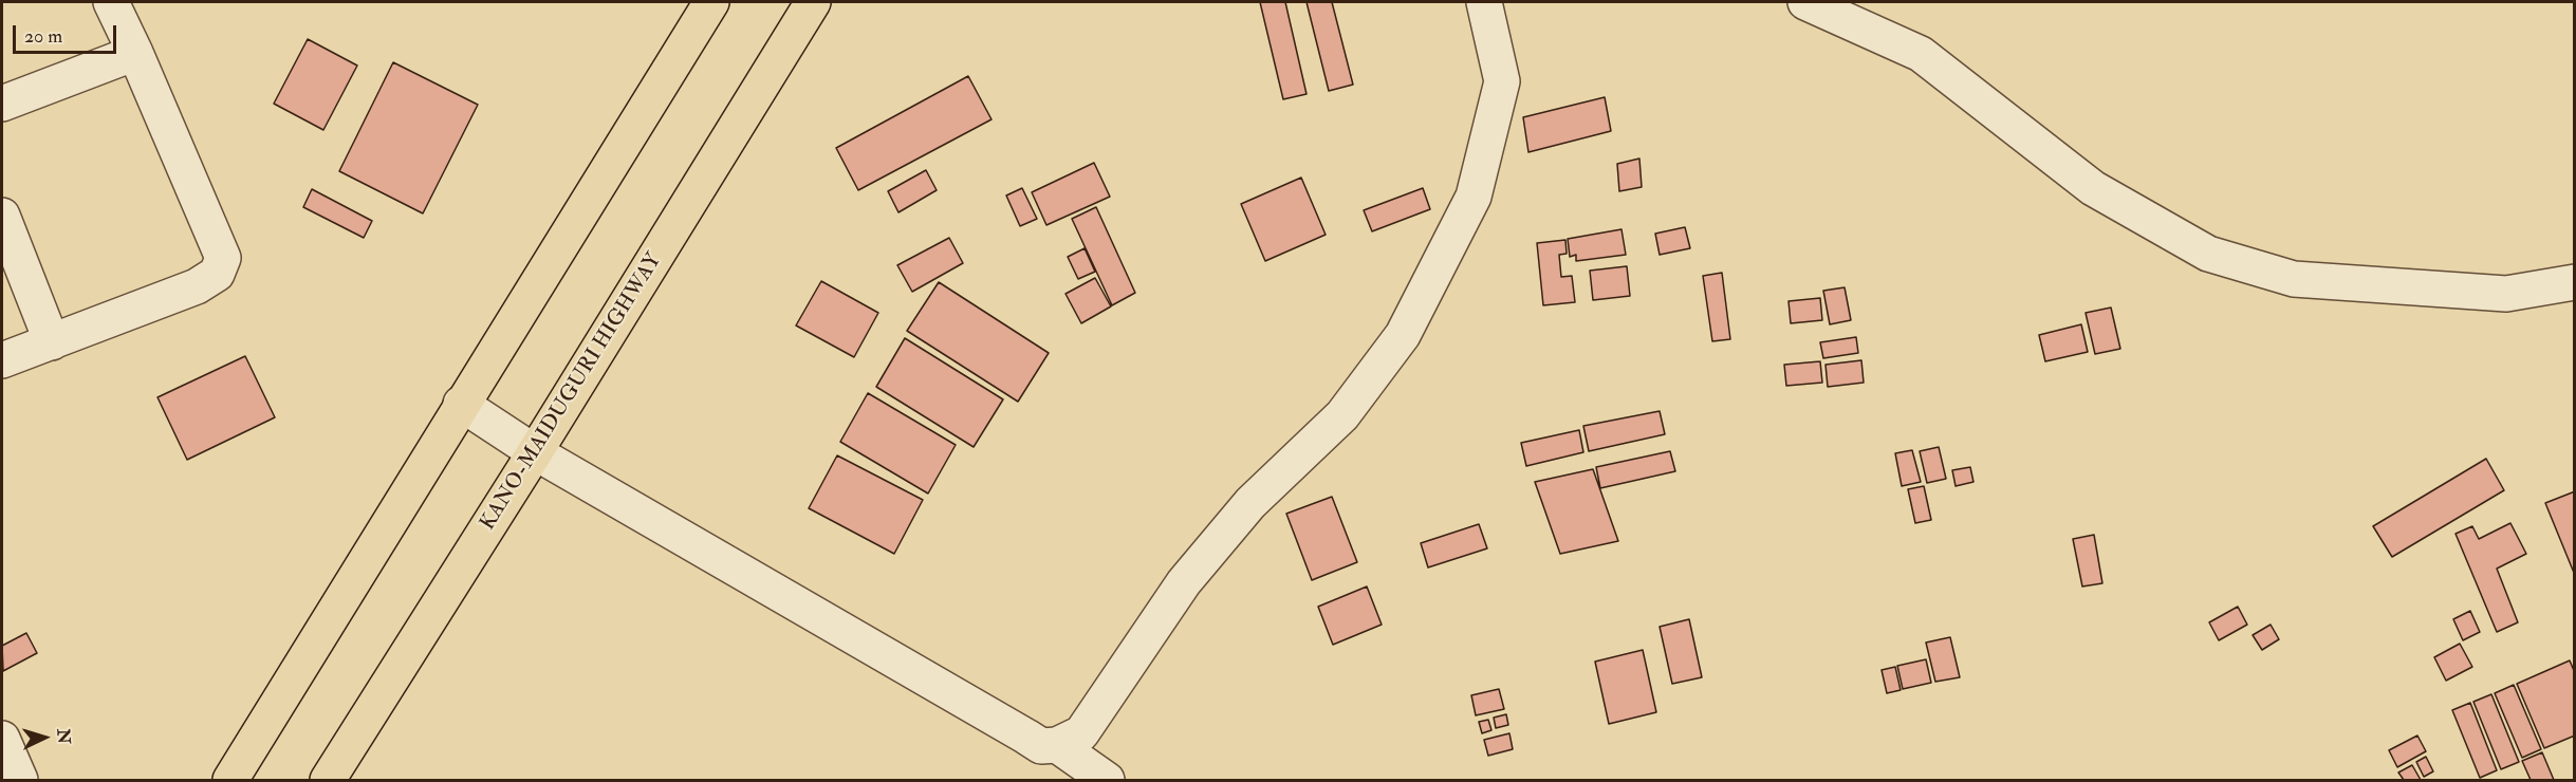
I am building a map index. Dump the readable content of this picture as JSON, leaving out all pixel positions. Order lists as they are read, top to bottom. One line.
{"streets":{"highway":["KANO-MAIDUGURI HIGHWAY"]},"scale_bar":"20 m","north":"right"}
